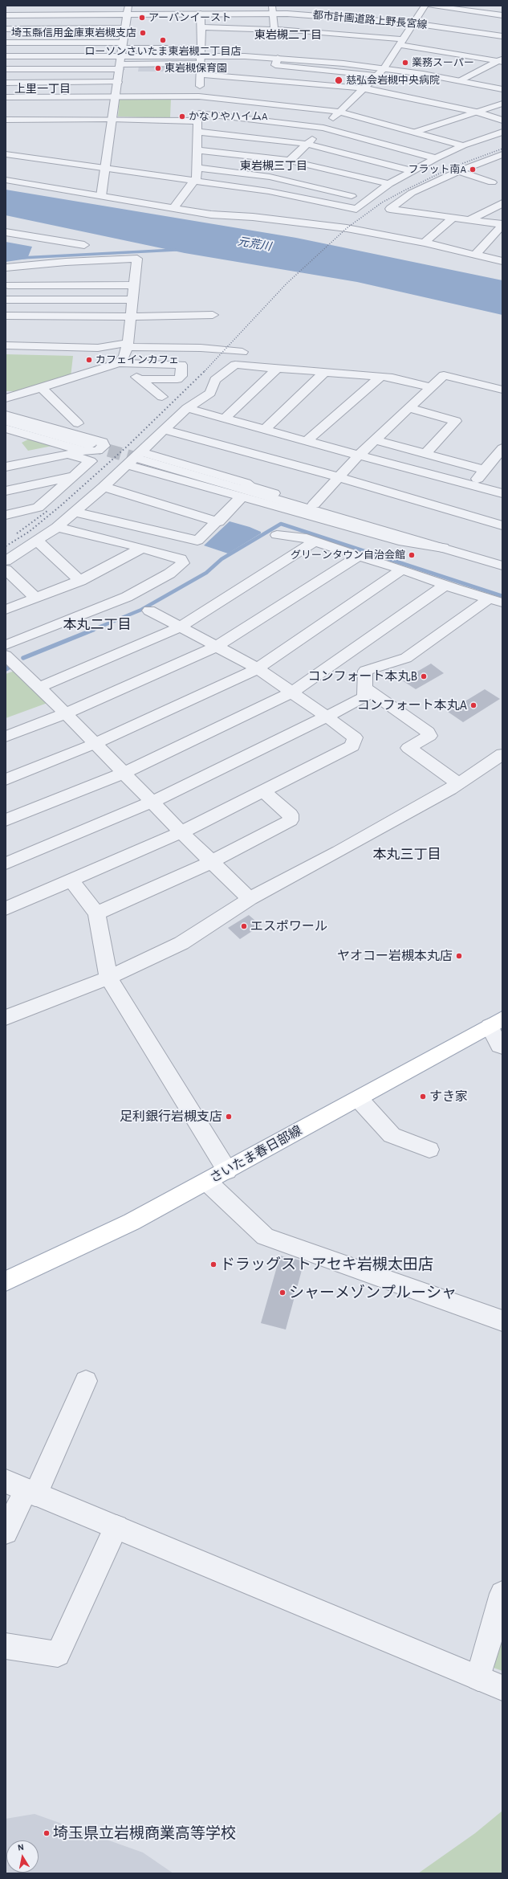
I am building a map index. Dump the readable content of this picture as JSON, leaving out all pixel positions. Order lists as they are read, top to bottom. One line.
{"streets":{"main road":["さいたま春日部線"],"street":["都市計画道路上野長宮線"]},"districts":["東岩槻二丁目","上里一丁目","東岩槻三丁目","本丸二丁目","本丸三丁目"],"water":["元荒川"],"places":["アーバンイースト","埼玉縣信用金庫東岩槻支店","ローソンさいたま東岩槻二丁目店","業務スーパー","東岩槻保育園","慈弘会岩槻中央病院","かなりやハイムA","フラット南A","カフェインカフェ","グリーンタウン自治会館","コンフォート本丸B","コンフォート本丸A","エスポワール","ヤオコー岩槻本丸店","すき家","足利銀行岩槻支店","ドラッグストアセキ岩槻太田店","シャーメゾンプルーシャ","埼玉県立岩槻商業高等学校"],"north":"top"}
